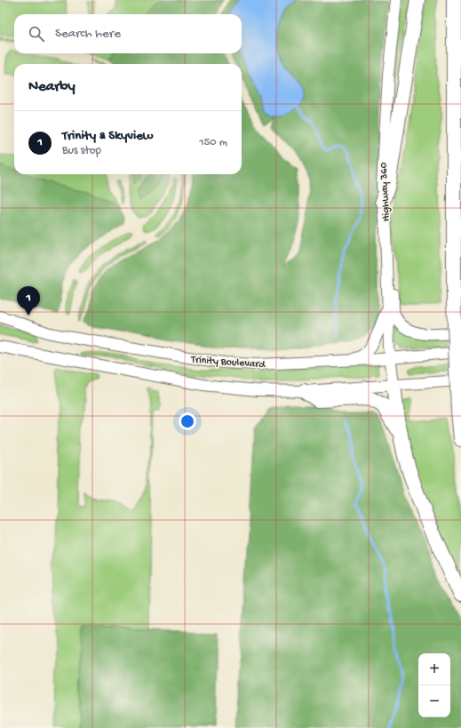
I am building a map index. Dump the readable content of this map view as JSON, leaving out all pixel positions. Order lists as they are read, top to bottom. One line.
{"streets":{"main road":["Highway 360","Trinity Boulevard"]},"crossings":[["Highway 360","Trinity Boulevard"]],"page":{"search":"Search here","heading":"Nearby","list":[{"mark":"1","name":"Trinity & Skyview","note":"Bus stop","value":"150 m"}],"pins":"1","map_buttons":["+","−"]}}
